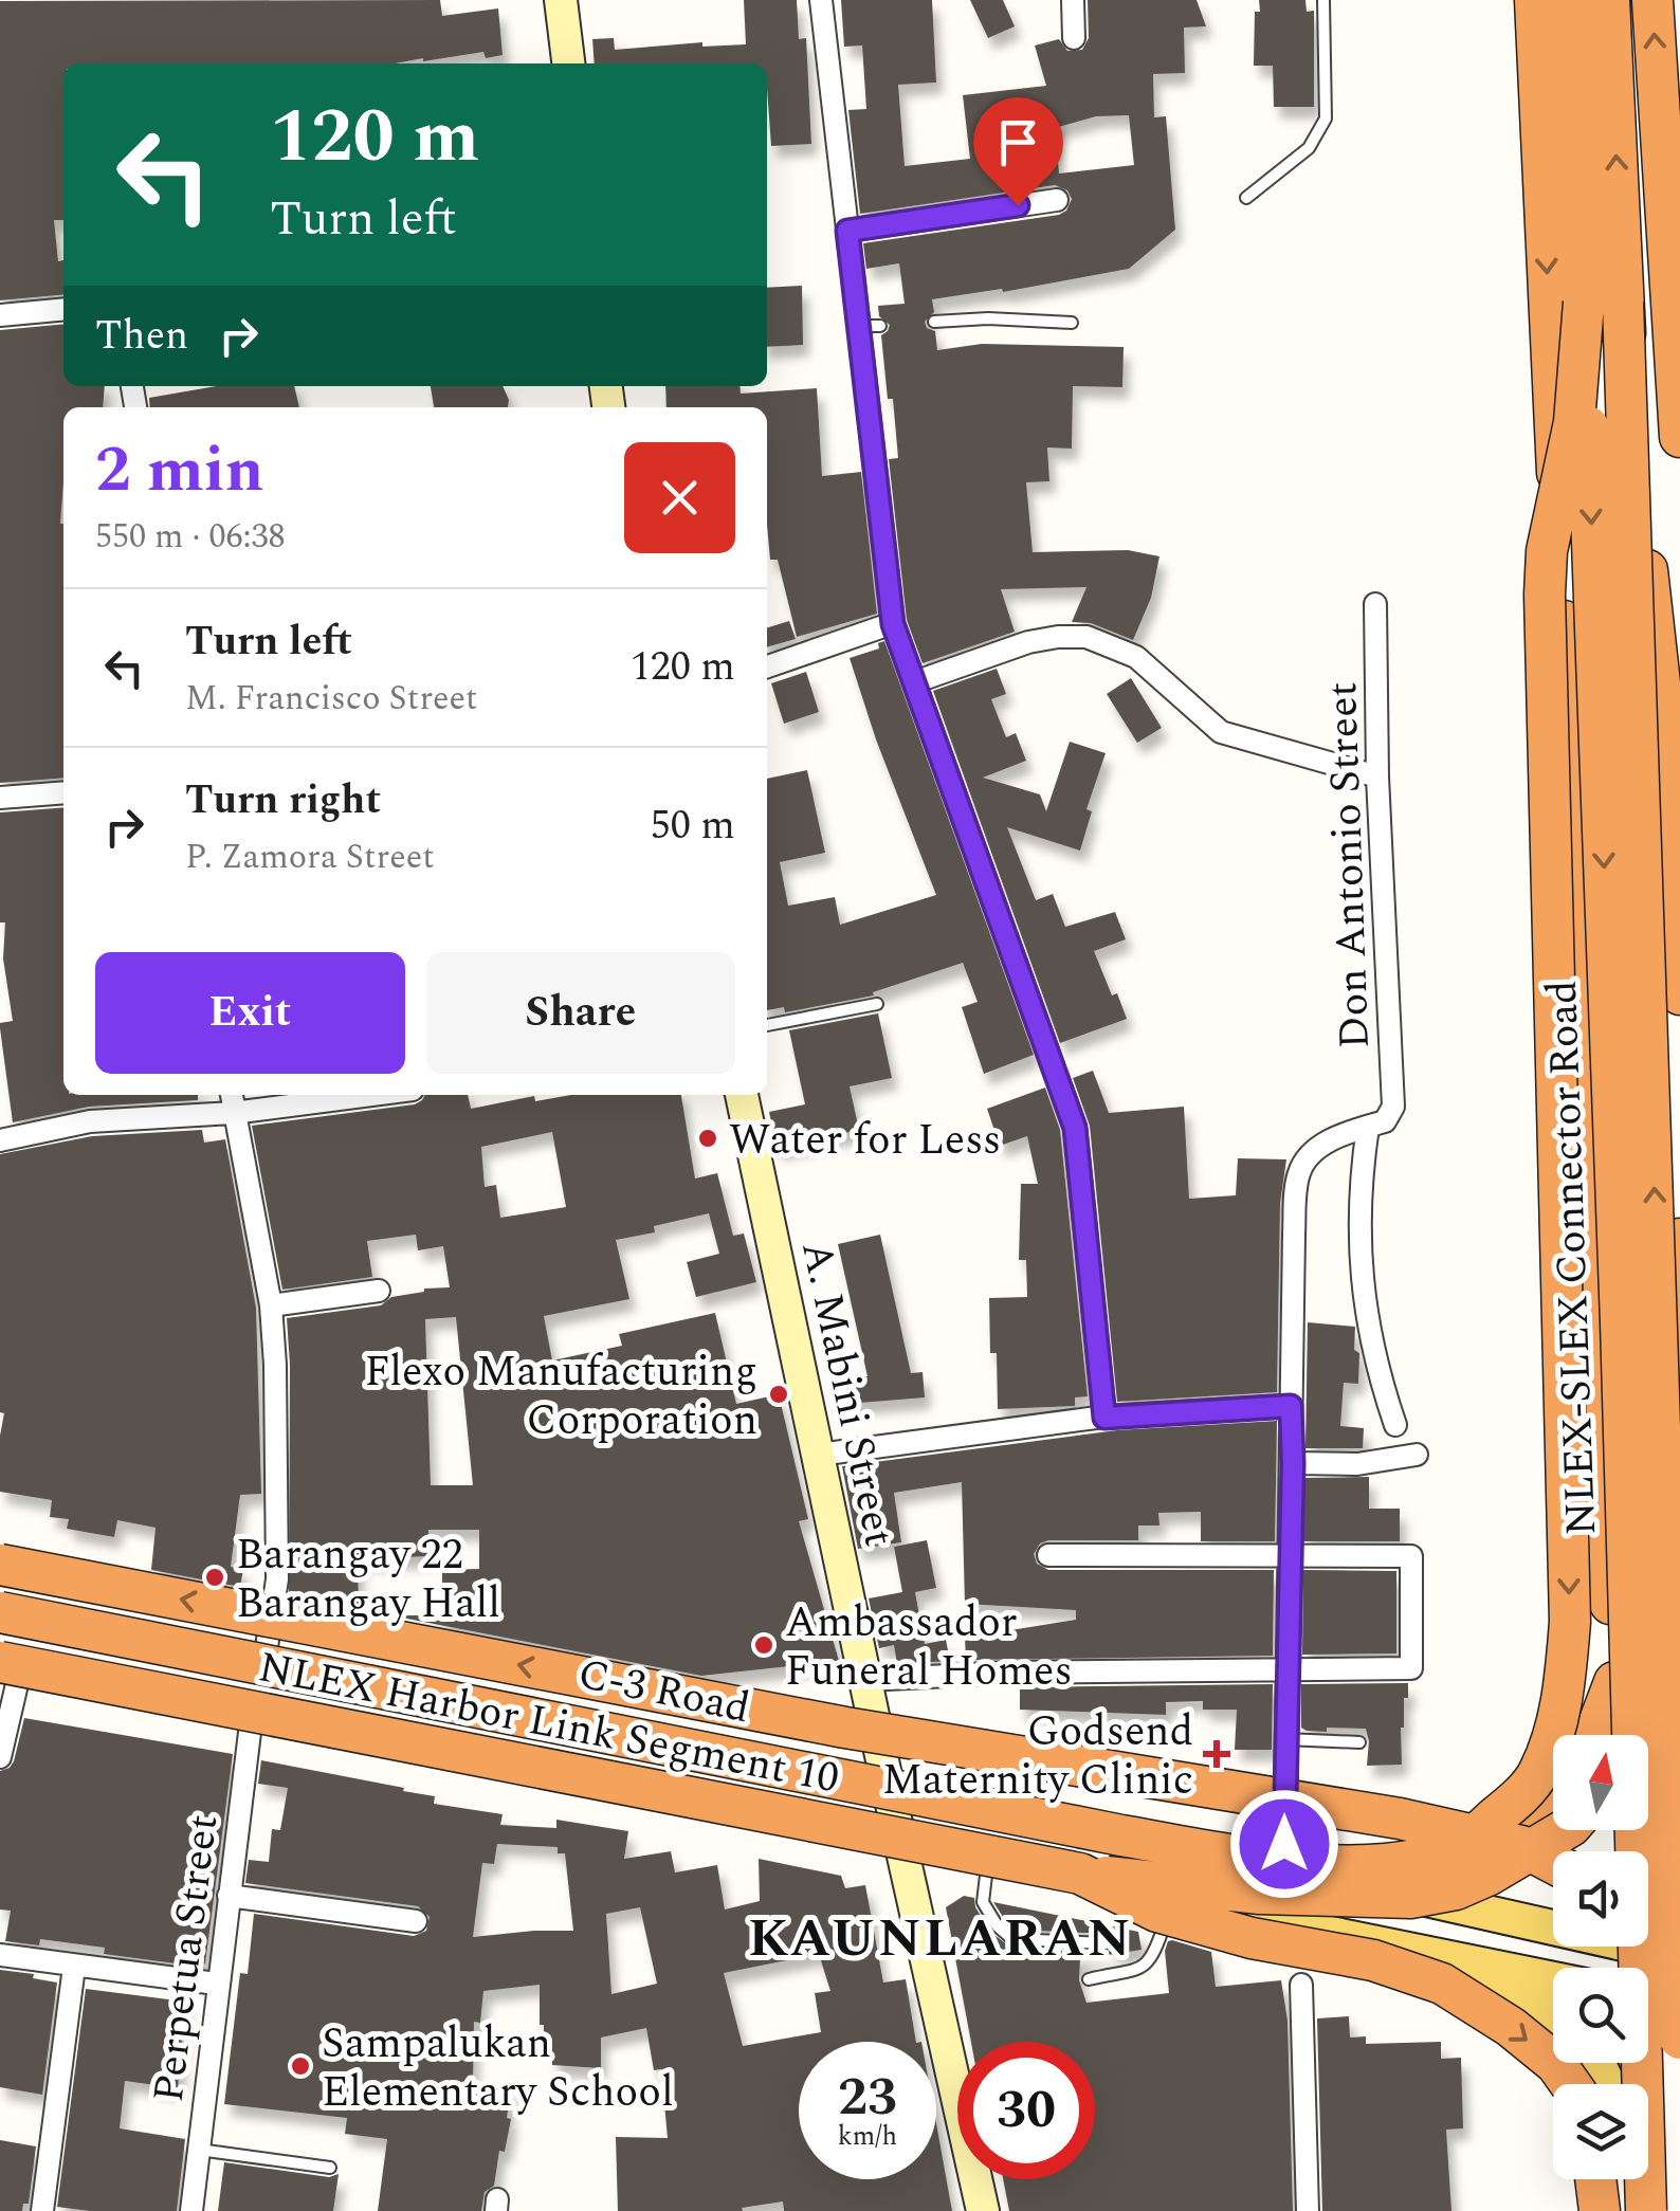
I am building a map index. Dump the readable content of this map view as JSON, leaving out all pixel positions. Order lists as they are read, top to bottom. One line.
{"streets":{"highway":["NLEX-SLEX Connector Road","NLEX Harbor Link Segment 10"],"main road":["A. Mabini Street","C-3 Road"],"street":["Don Antonio Street","Perpetua Street"]},"crossings":[["NLEX-SLEX Connector Road","NLEX Harbor Link Segment 10"],["A. Mabini Street","C-3 Road"],["NLEX Harbor Link Segment 10","Perpetua Street"]],"districts":["KAUNLARAN"],"places":{"other":["Water for Less","Flexo Manufacturing Corporation","Barangay 22 Barangay Hall","Ambassador Funeral Homes","Sampalukan Elementary School"],"health":["Godsend Maternity Clinic"]},"north":"top","page":{"turn":["120 m","Turn left"],"then":"Then","heading":["2 min","550 m · 06:38"],"list":[{"name":"Turn left","note":"M. Francisco Street","value":"120 m"},{"name":"Turn right","note":"P. Zamora Street","value":"50 m"}],"buttons":["Exit","Share"],"speed":"23 km/h","limit":"30"}}
